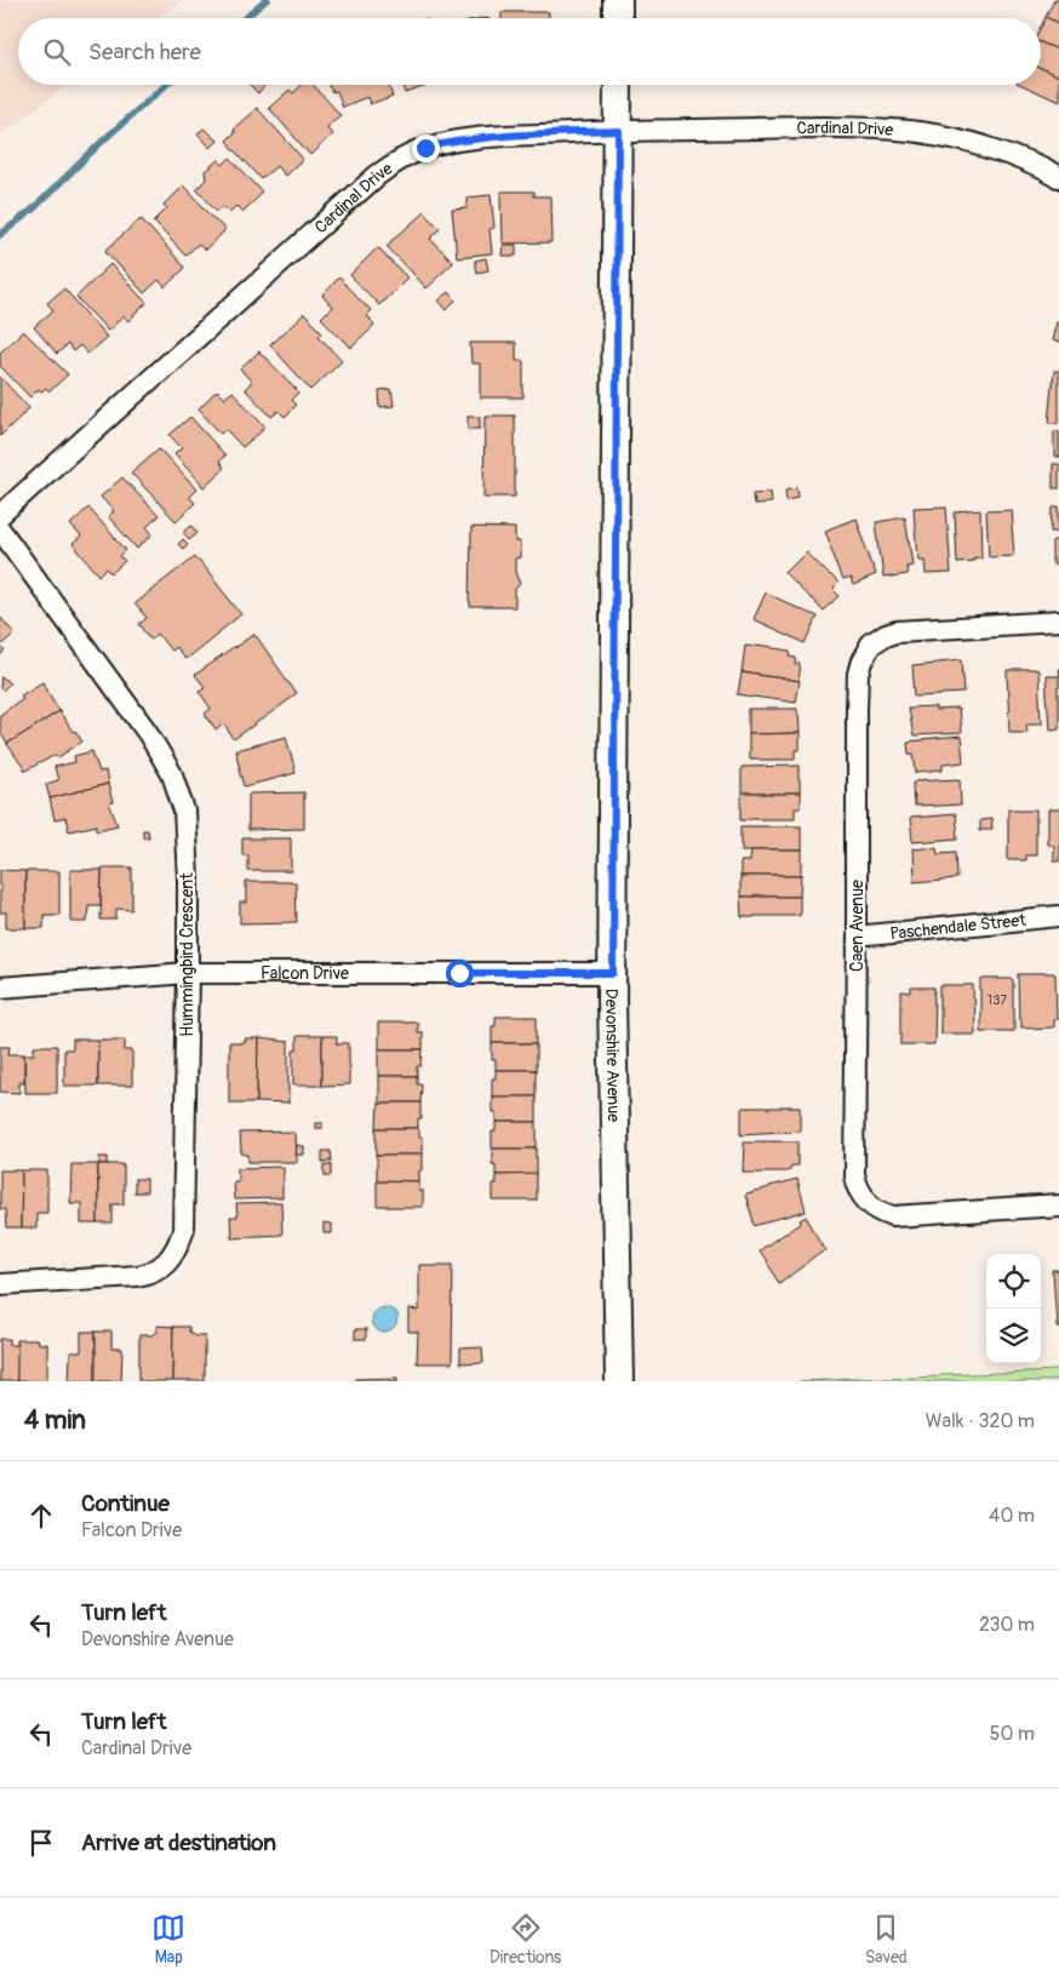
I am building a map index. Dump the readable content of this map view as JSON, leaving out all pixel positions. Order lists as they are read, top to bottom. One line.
{"streets":{"main road":["Devonshire Avenue"],"street":["Cardinal Drive","Caen Avenue","Paschendale Street","Hummingbird Crescent","Falcon Drive"]},"crossings":[["Cardinal Drive","Devonshire Avenue"],["Caen Avenue","Paschendale Street"],["Hummingbird Crescent","Falcon Drive"],["Falcon Drive","Devonshire Avenue"]],"house_numbers":["137"],"page":{"search":"Search here","heading":["4 min","Walk · 320 m"],"list":[["Continue","Falcon Drive","40 m"],["Turn left","Devonshire Avenue","230 m"],["Turn left","Cardinal Drive","50 m"],"Arrive at destination"],"nav":["Map","Directions","Saved"]}}
